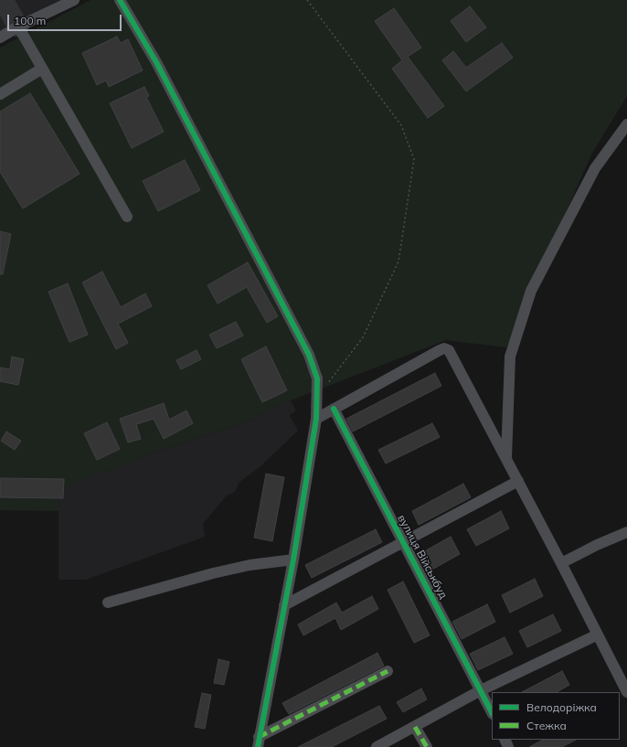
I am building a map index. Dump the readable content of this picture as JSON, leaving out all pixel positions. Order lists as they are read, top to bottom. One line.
{"streets":{"street":["вулиця Військбуд"]},"legend":["Велодоріжка","Стежка"],"scale_bar":"100 m"}
